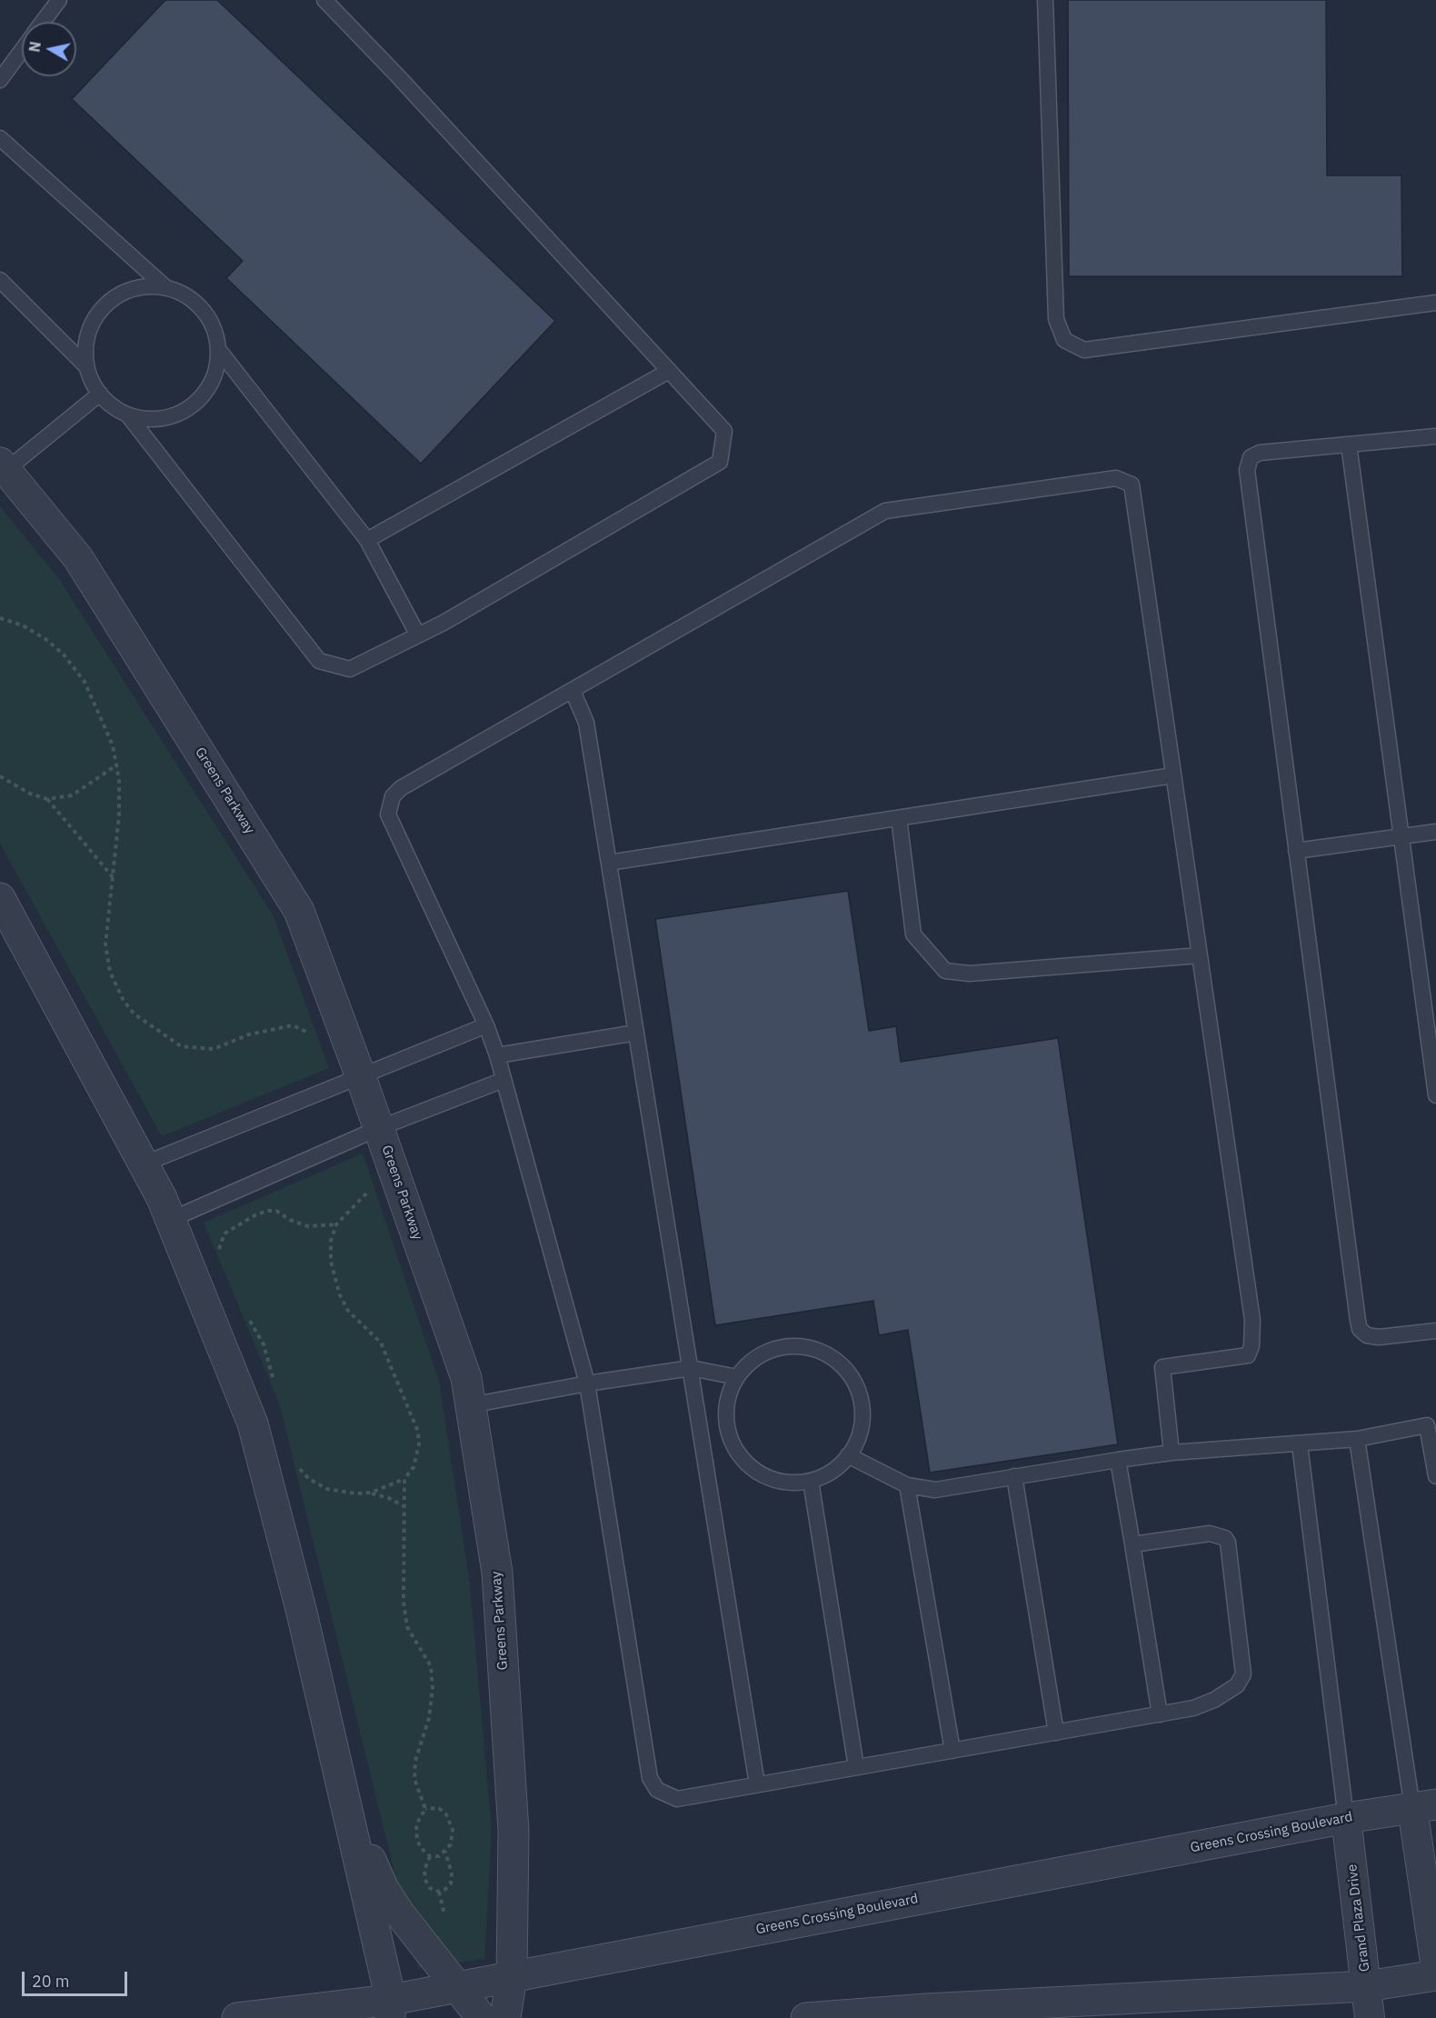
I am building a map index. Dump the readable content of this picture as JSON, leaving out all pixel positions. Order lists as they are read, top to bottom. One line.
{"streets":{"street":["Greens Parkway","Greens Crossing Boulevard","Grand Plaza Drive"]},"crossings":[["Greens Parkway","Greens Crossing Boulevard"],["Greens Crossing Boulevard","Grand Plaza Drive"]],"scale_bar":"20 m","north":"left"}
